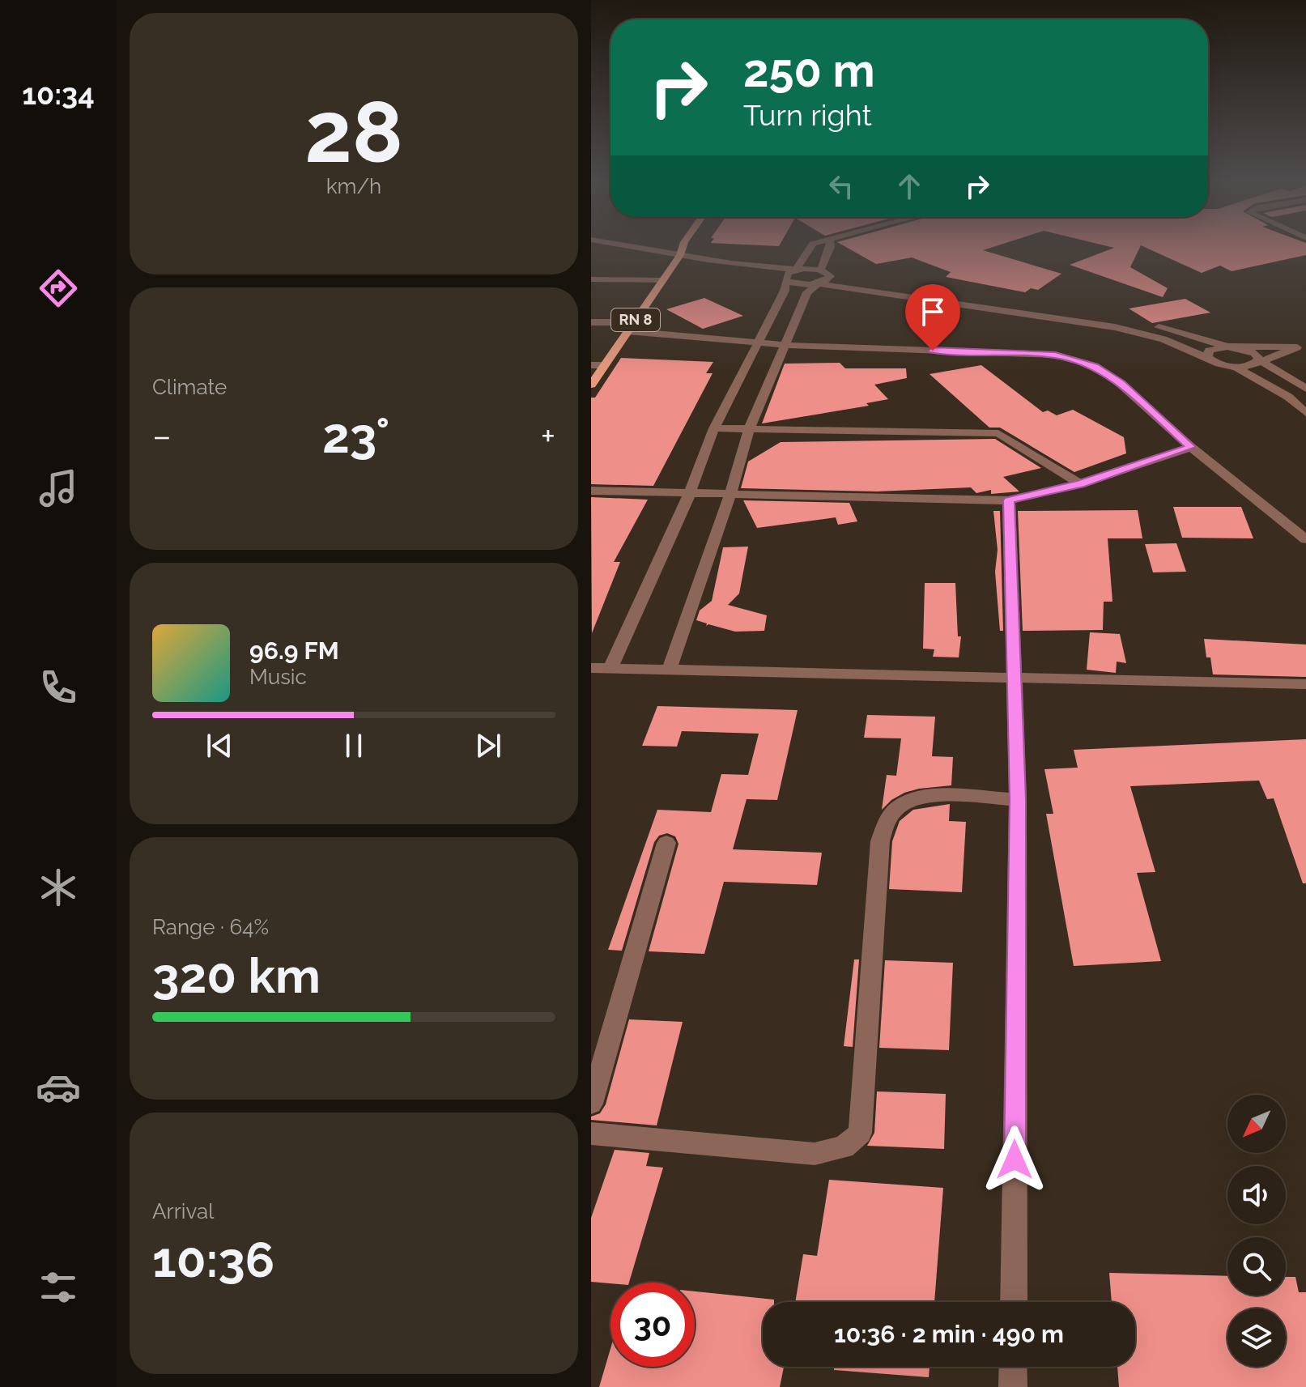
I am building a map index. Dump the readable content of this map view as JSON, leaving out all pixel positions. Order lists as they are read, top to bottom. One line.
{"streets":{"main road":["RN 8"]},"north":"bottom left","page":{"tabs":"10:34","tile":[["28","km/h"],"Climate",["Range · 64%","320 km"],["Arrival","10:36"]],"turn":["250 m","Turn right"],"heat":["−","23°","+"],"song":["96.9 FM","Music"],"limit":"30","trip":"10:36 · 2 min · 490 m"}}
